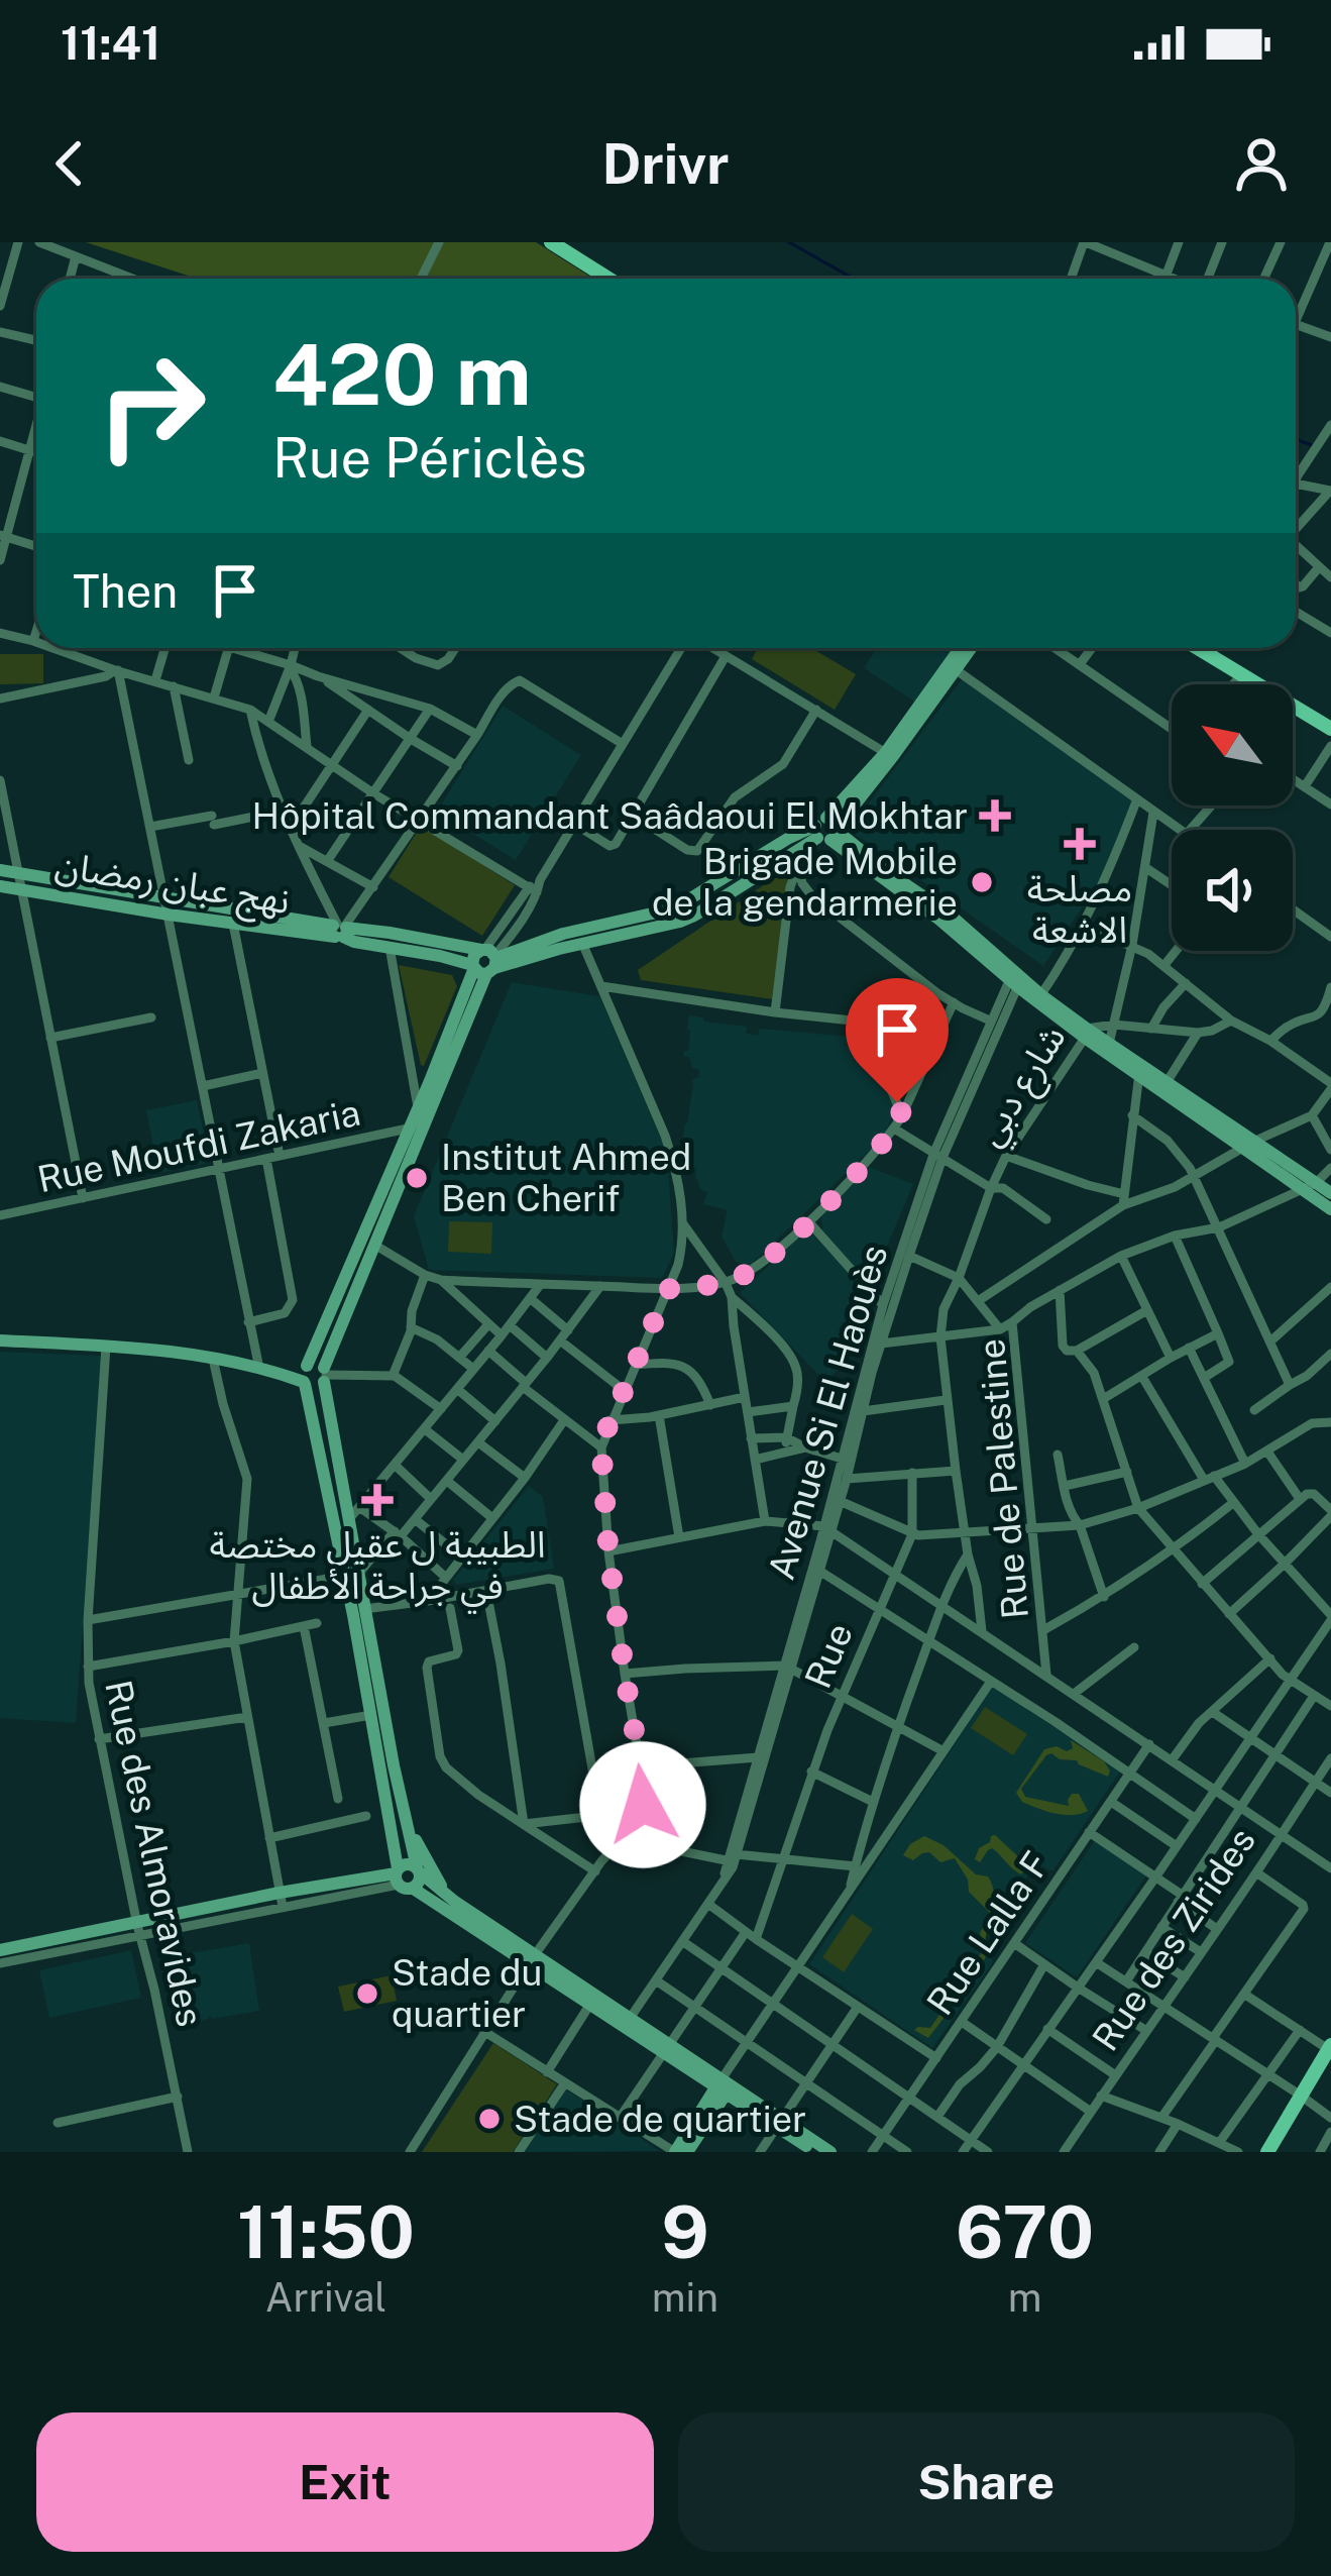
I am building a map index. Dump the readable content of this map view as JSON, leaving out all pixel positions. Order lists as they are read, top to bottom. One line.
{"streets":{"main road":["نهج عبان رمضان"],"street":["شارع دبي","Rue Moufdi Zakaria","Avenue Si El Haouès","Rue de Palestine","Rue","Rue des Almoravides","Rue Lalla F","Rue des Zirides"]},"places":{"health":["Hôpital Commandant Saâdaoui El Mokhtar","مصلحة الاشعة","الطبيبة ل عقيل مختصة في جراحة الأطفال"],"other":["Brigade Mobile de la gendarmerie","Institut Ahmed Ben Cherif","Stade du quartier","Stade de quartier"]},"north":"top left","page":{"status":"11:41","header":"Drivr","turn":["420 m","Rue Périclès"],"then":"Then","eta":["11:50","Arrival","9","min","670","m"],"buttons":["Exit","Share"]}}
